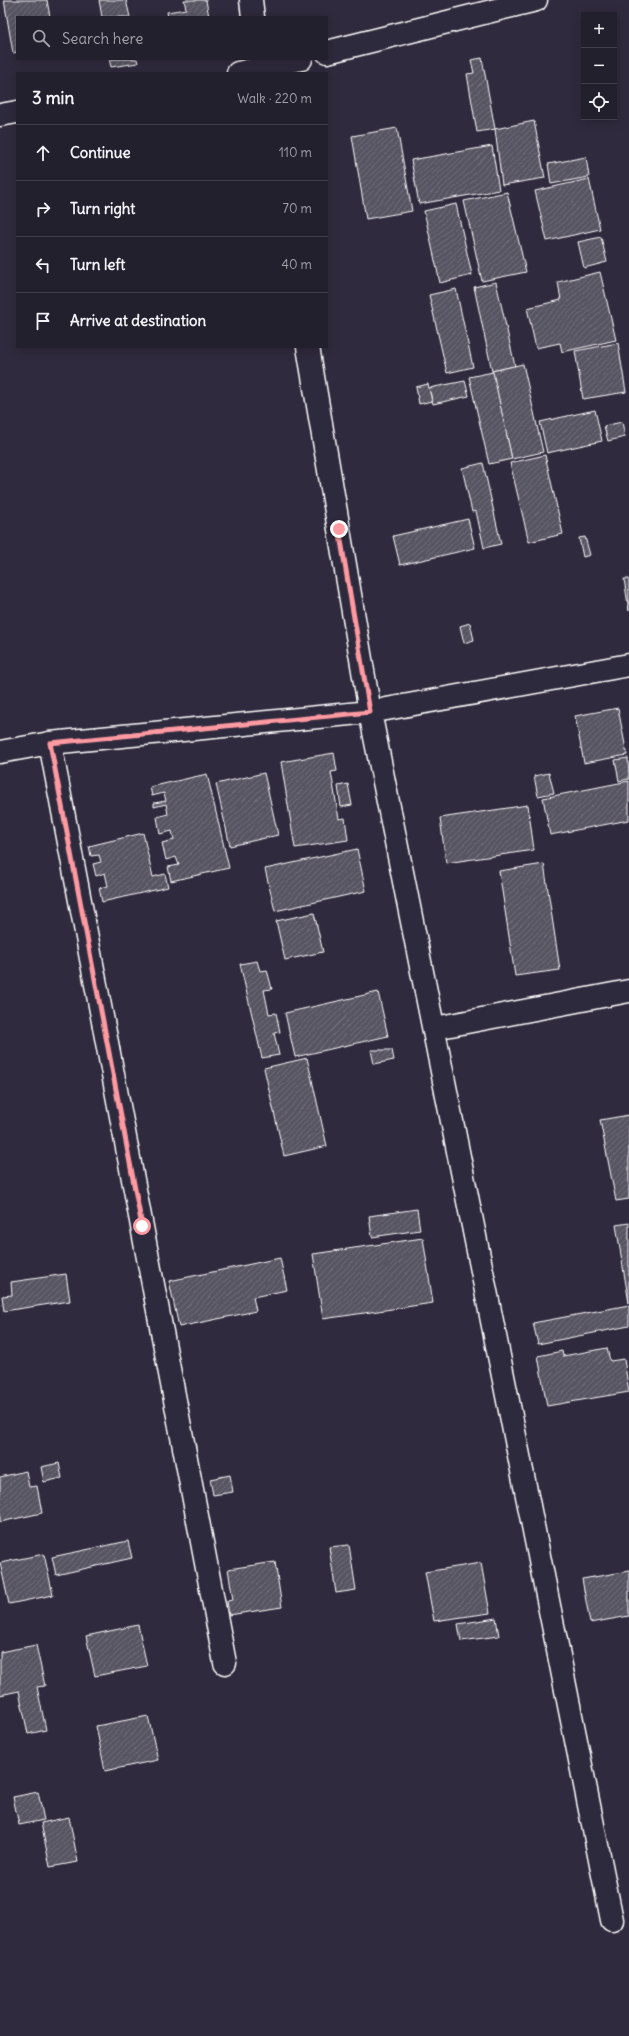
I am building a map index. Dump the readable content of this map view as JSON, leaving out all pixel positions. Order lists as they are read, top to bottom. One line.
{"page":{"map_buttons":["+","−"],"search":"Search here","heading":["3 min","Walk · 220 m"],"list":[["Continue","110 m"],["Turn right","70 m"],["Turn left","40 m"],"Arrive at destination"]}}
